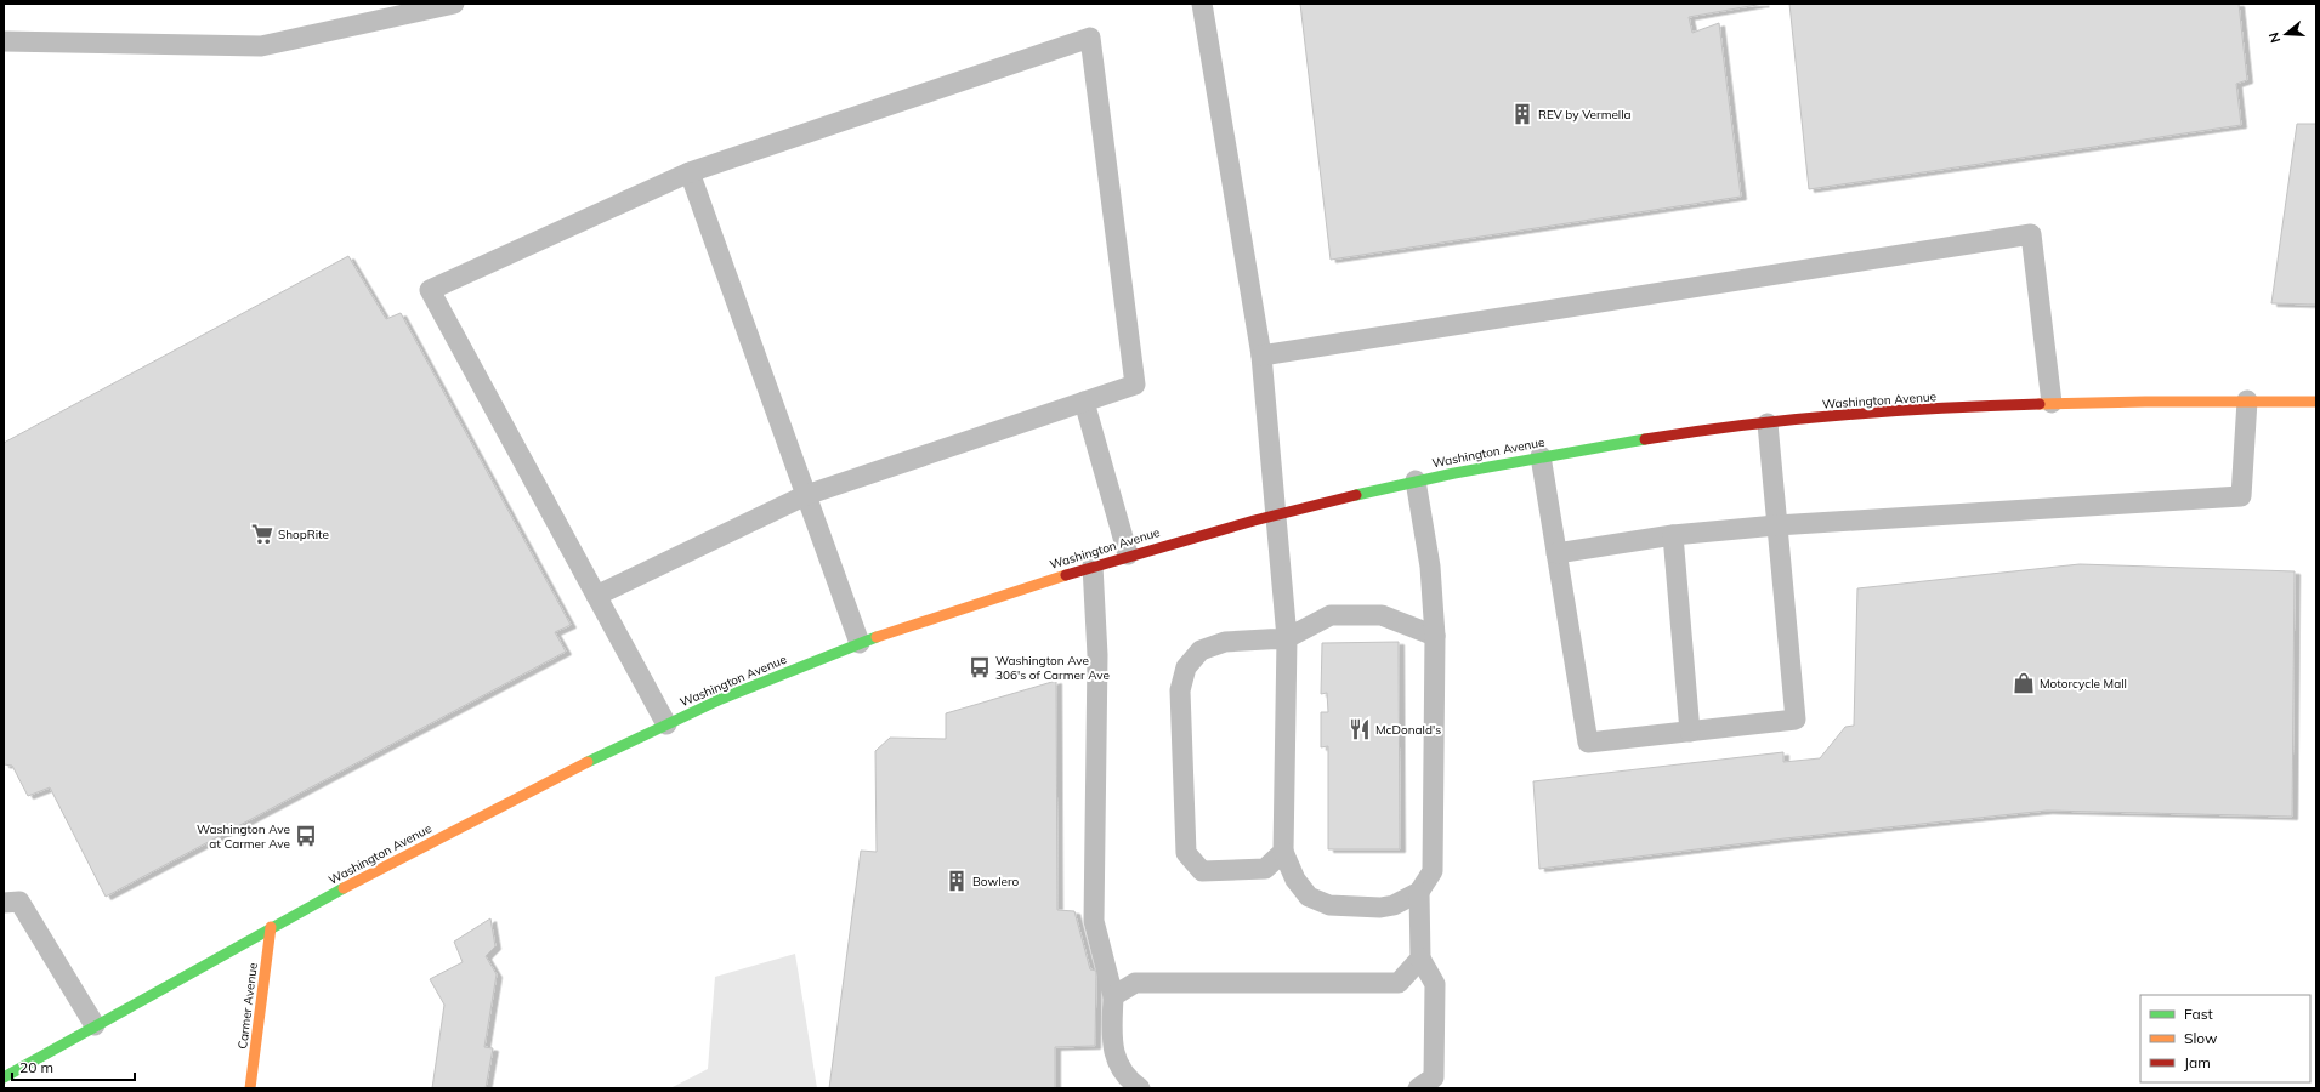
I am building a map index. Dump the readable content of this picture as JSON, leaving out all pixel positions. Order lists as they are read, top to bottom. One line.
{"streets":{"main road":["Washington Avenue","Carmer Avenue"]},"crossings":[["Washington Avenue","Carmer Avenue"]],"places":{"building":["REV by Vermella","Bowlero"],"supermarket":["ShopRite"],"bus stop":["Washington Ave 306's of Carmer Ave","Washington Ave at Carmer Ave"],"shop":["Motorcycle Mall"],"restaurant":["McDonald's"]},"legend":["Fast","Slow","Jam"],"scale_bar":"20 m","north":"left"}
